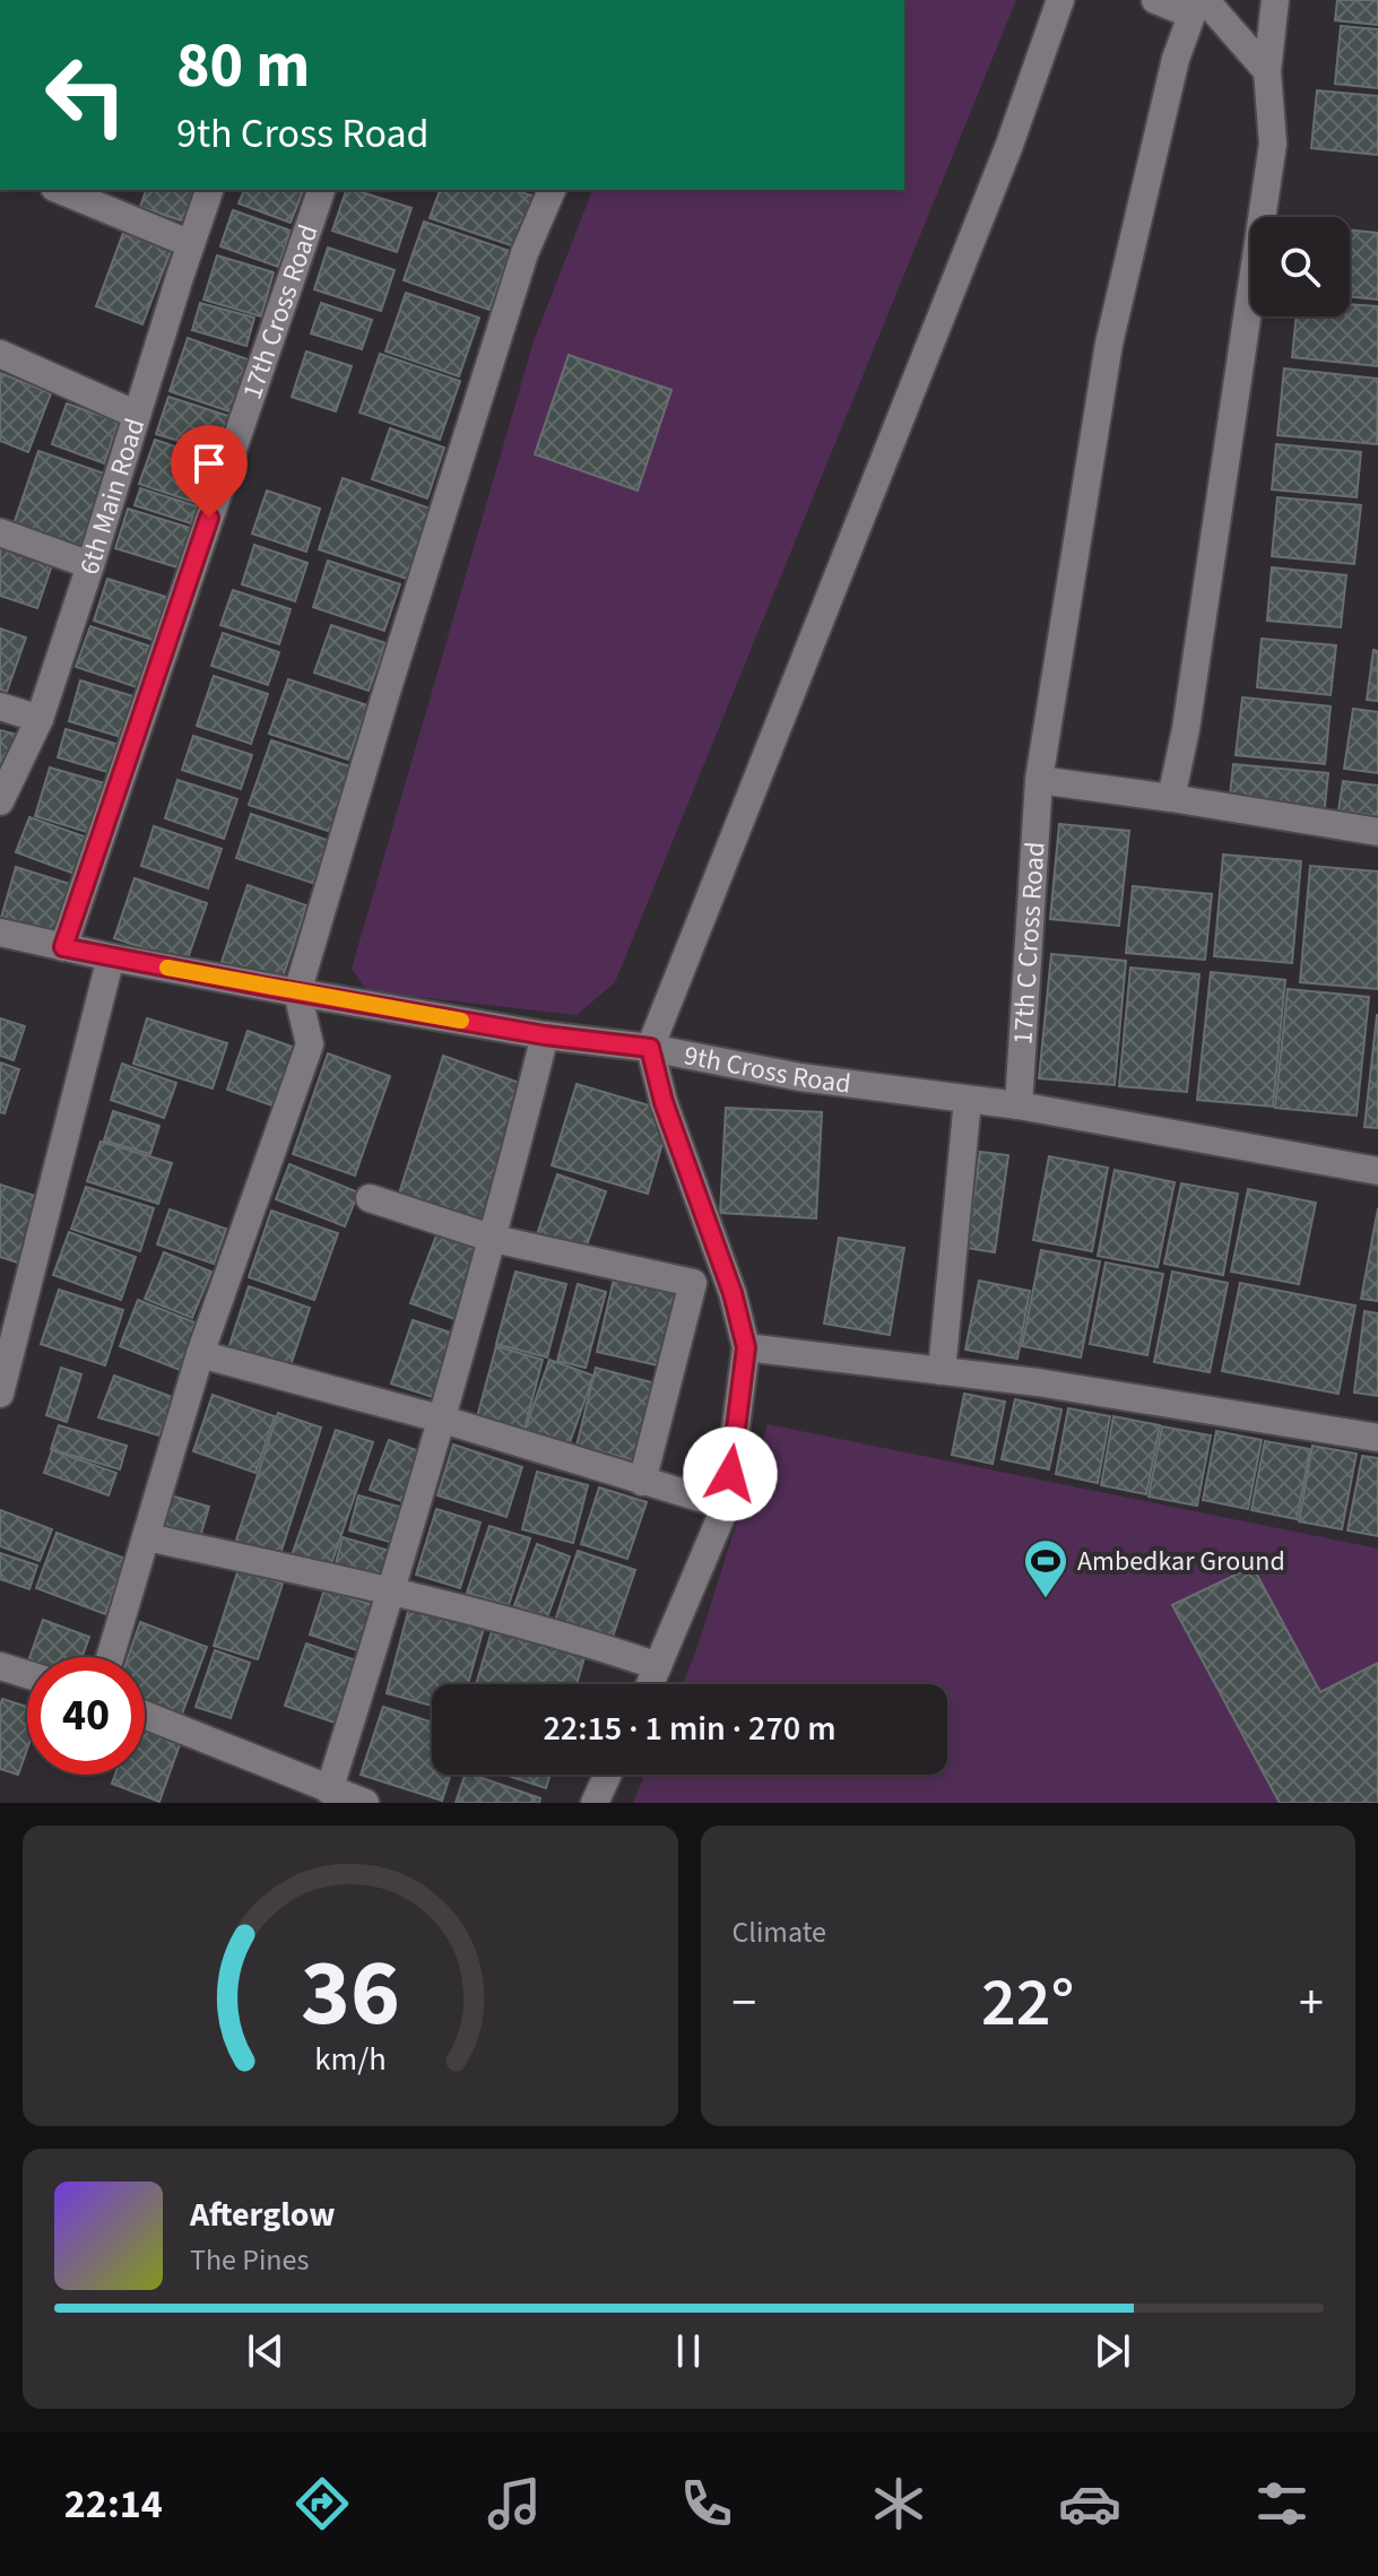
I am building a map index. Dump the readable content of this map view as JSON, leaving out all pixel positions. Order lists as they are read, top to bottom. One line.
{"streets":{"street":["17th Cross Road","6th Main Road","17th C Cross Road","9th Cross Road"]},"crossings":[["17th Cross Road","9th Cross Road"],["17th C Cross Road","9th Cross Road"]],"places":{"sports":["Ambedkar Ground"]},"page":{"turn":["80 m","9th Cross Road"],"limit":"40","trip":"22:15 · 1 min · 270 m","tile":"Climate","heat":["−","22°","+"],"song":["Afterglow","The Pines"],"tabs":"22:14","gauge":["36","km/h"]}}
